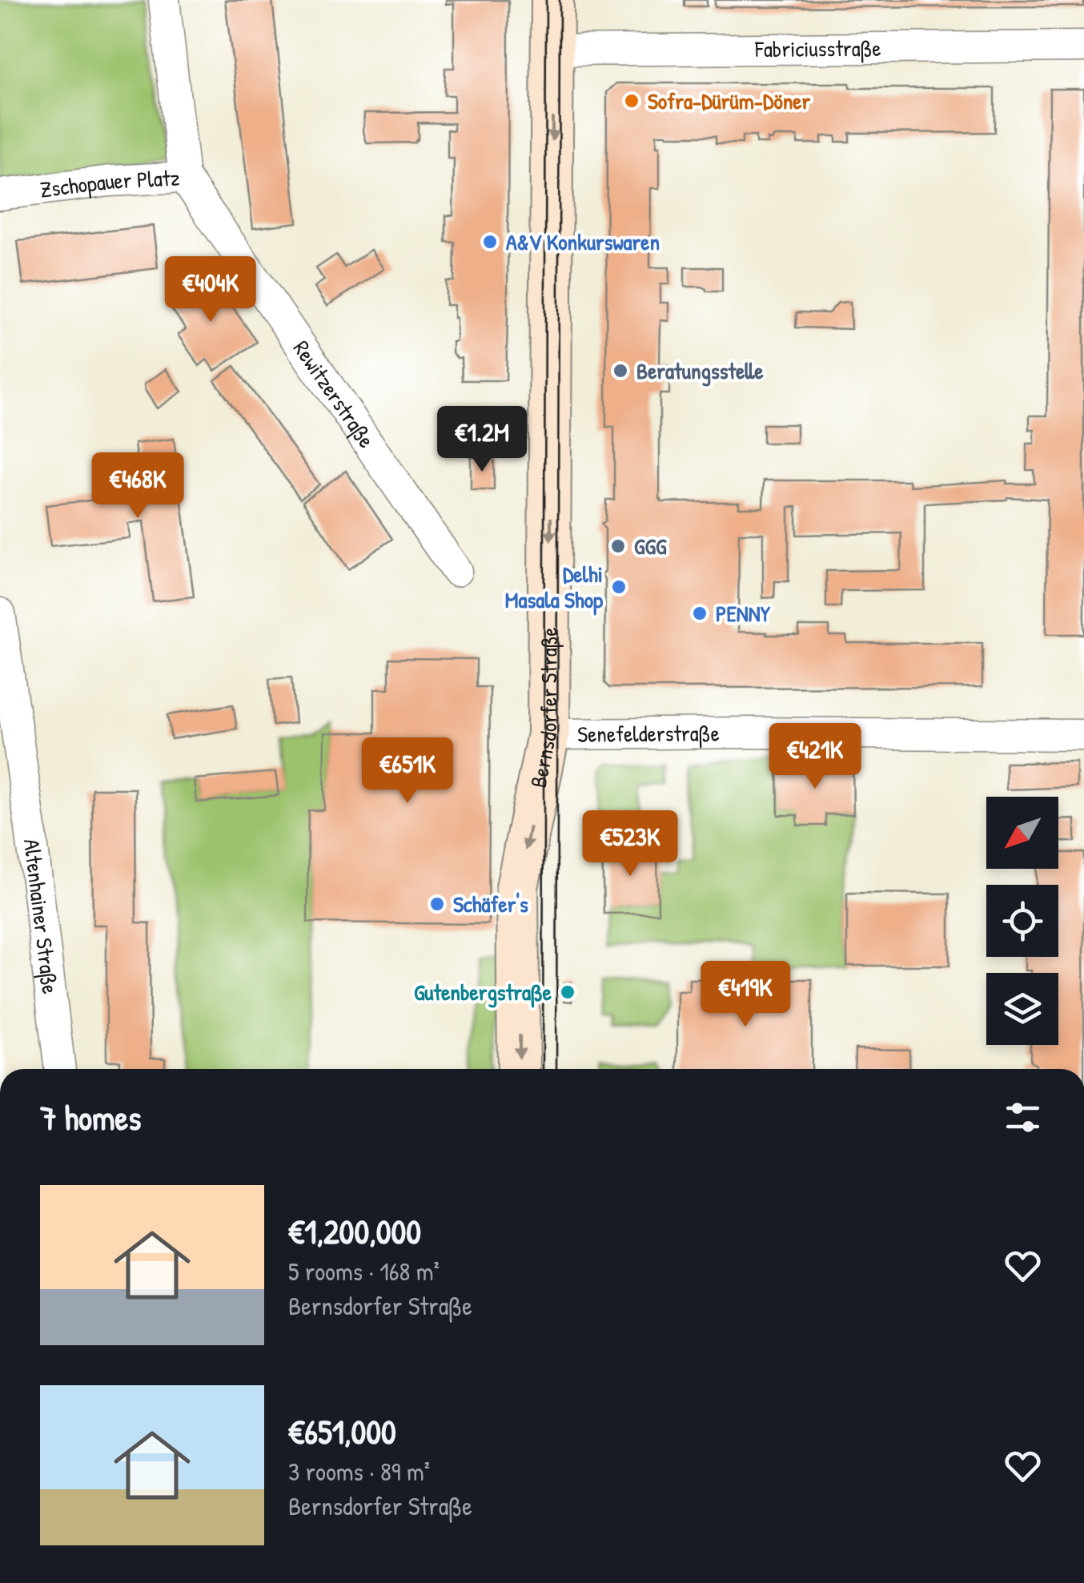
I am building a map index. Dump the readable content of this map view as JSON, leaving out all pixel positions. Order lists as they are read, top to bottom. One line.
{"streets":{"street":["Fabriciusstraße","Zschopauer Platz","Rewitzerstraße","Bernsdorfer Straße","Senefelderstraße","Altenhainer Straße"]},"crossings":[["Fabriciusstraße","Bernsdorfer Straße"],["Zschopauer Platz","Rewitzerstraße"],["Bernsdorfer Straße","Senefelderstraße"]],"one_way":["Bernsdorfer Straße"],"places":["Sofra-Dürüm-Döner","A&V Konkurswaren","Beratungsstelle","GGG","Delhi Masala Shop","PENNY","Schäfer's","Gutenbergstraße"],"north":"bottom left","page":{"price":["€404K","€1.2M","€468K","€421K","€651K","€523K","€419K"],"heading":"7 homes","list":[{"name":"€1,200,000","note":"5 rooms · 168 m² · Bernsdorfer Straße"},{"name":"€651,000","note":"3 rooms · 89 m² · Bernsdorfer Straße"}]}}
